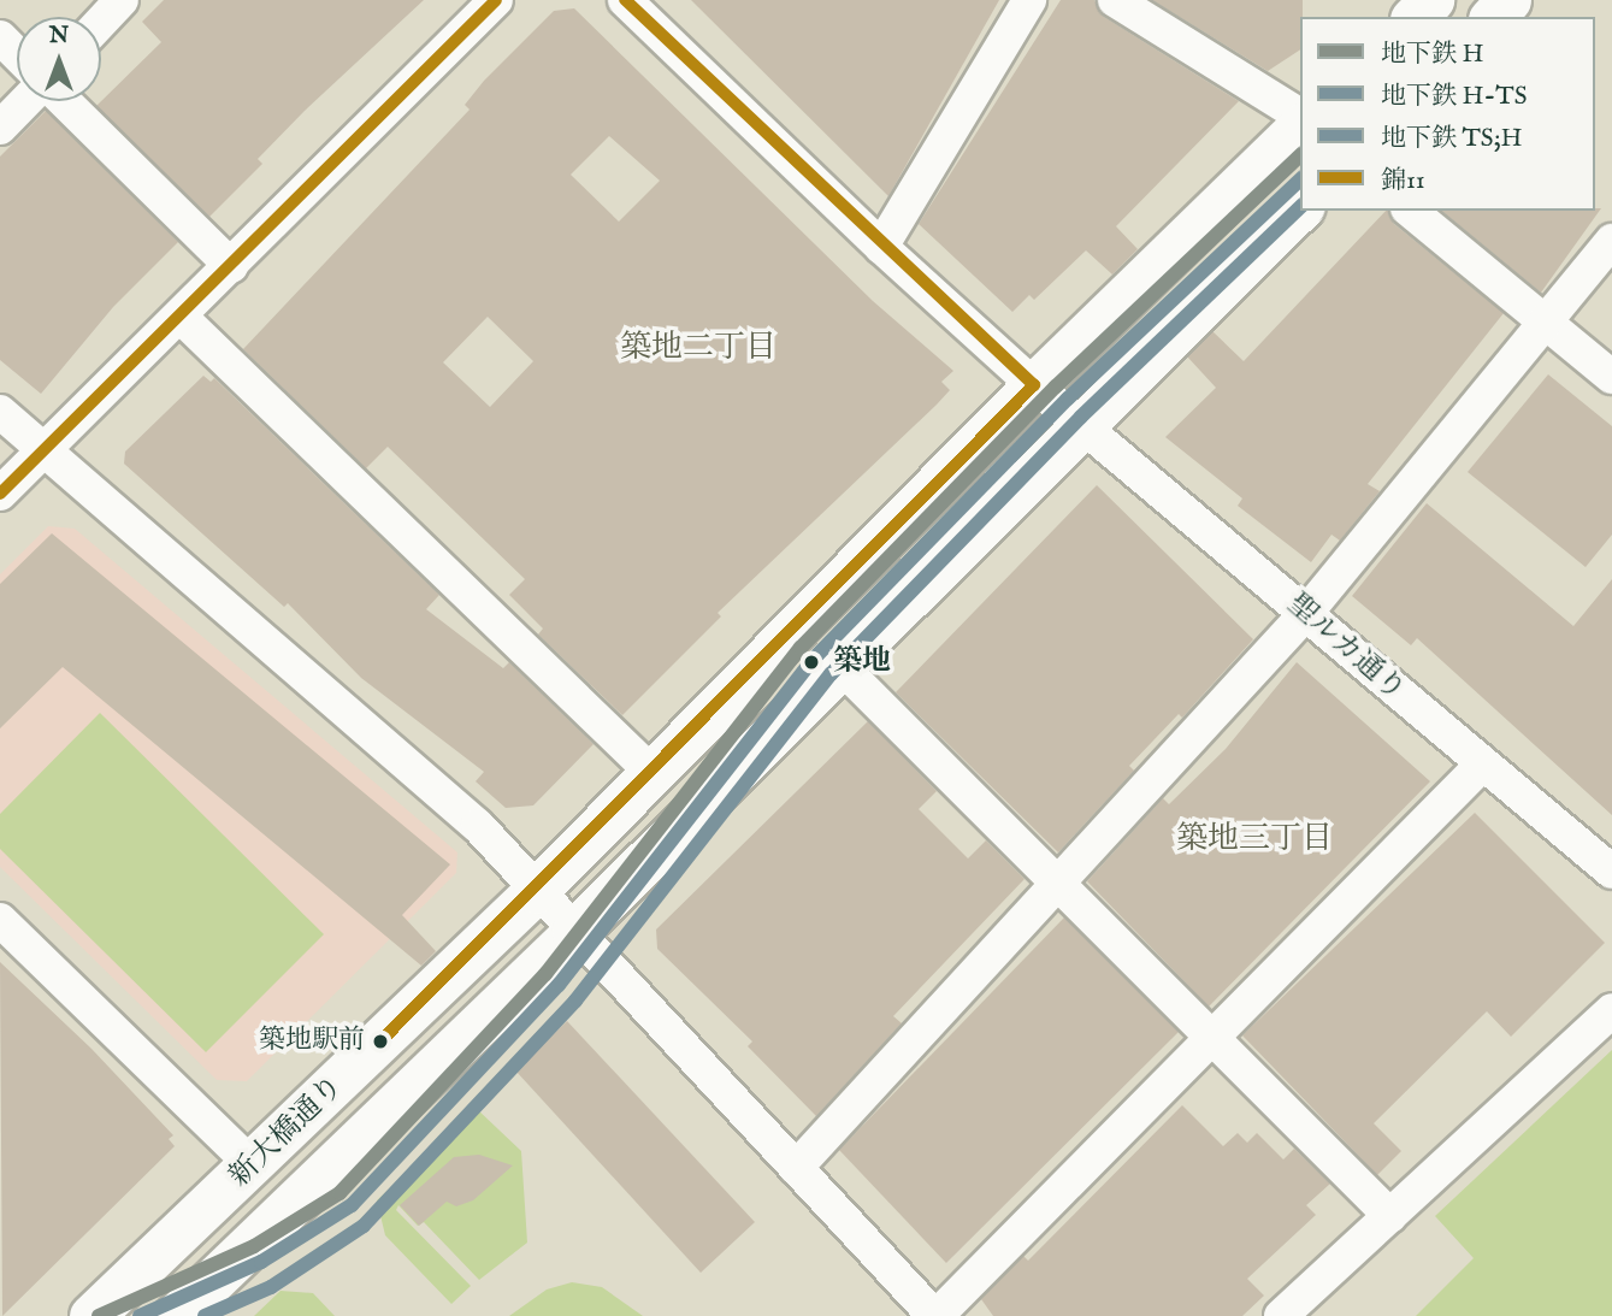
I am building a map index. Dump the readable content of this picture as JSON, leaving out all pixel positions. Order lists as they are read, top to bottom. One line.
{"streets":{"main road":["新大橋通り"],"street":["聖ルカ通り"]},"crossings":[["聖ルカ通り","新大橋通り"]],"districts":["築地二丁目","築地三丁目"],"places":["築地","築地駅前"],"lines":["transit line 錦11","metro line H","metro line H-TS","metro line TS;H"],"legend":["地下鉄 H","地下鉄 H-TS","地下鉄 TS;H","錦11"],"north":"top"}
